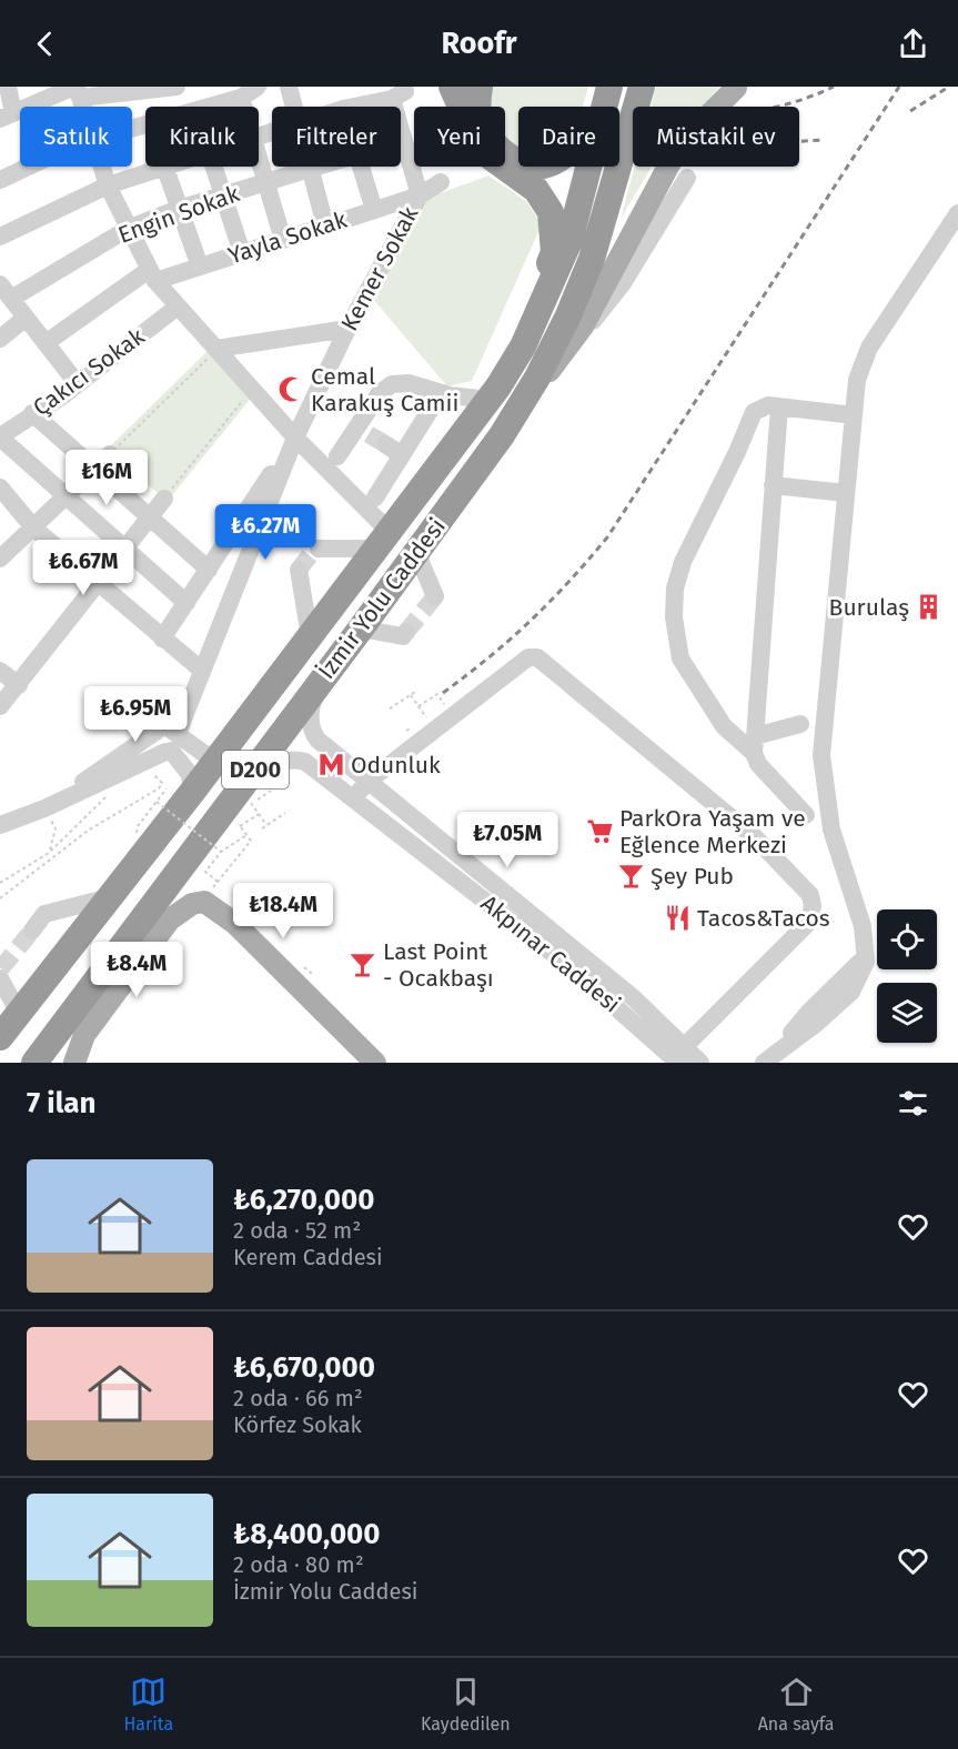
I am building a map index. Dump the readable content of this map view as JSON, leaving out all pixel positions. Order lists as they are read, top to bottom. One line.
{"streets":{"highway":["İzmir Yolu Caddesi","D200"],"street":["Engin Sokak","Yayla Sokak","Kemer Sokak","Çakıcı Sokak","Akpınar Caddesi"]},"crossings":[["Yayla Sokak","Kemer Sokak"],["İzmir Yolu Caddesi","Akpınar Caddesi"]],"places":{"mosque":["Cemal Karakuş Camii"],"building":["Burulaş"],"metro station":["Odunluk"],"supermarket":["ParkOra Yaşam ve Eğlence Merkezi"],"bar":["Şey Pub","Last Point - Ocakbaşı"],"restaurant":["Tacos&Tacos"]},"page":{"header":"Roofr","chip":["Satılık","Kiralık","Filtreler","Yeni","Daire","Müstakil ev"],"price":["₺16M","₺6.27M","₺6.67M","₺6.95M","₺7.05M","₺18.4M","₺8.4M"],"heading":"7 ilan","list":[{"name":"₺6,270,000","note":"2 oda · 52 m² · Kerem Caddesi"},{"name":"₺6,670,000","note":"2 oda · 66 m² · Körfez Sokak"},{"name":"₺8,400,000","note":"2 oda · 80 m² · İzmir Yolu Caddesi"}],"tabs":["Harita","Kaydedilen","Ana sayfa"]}}
